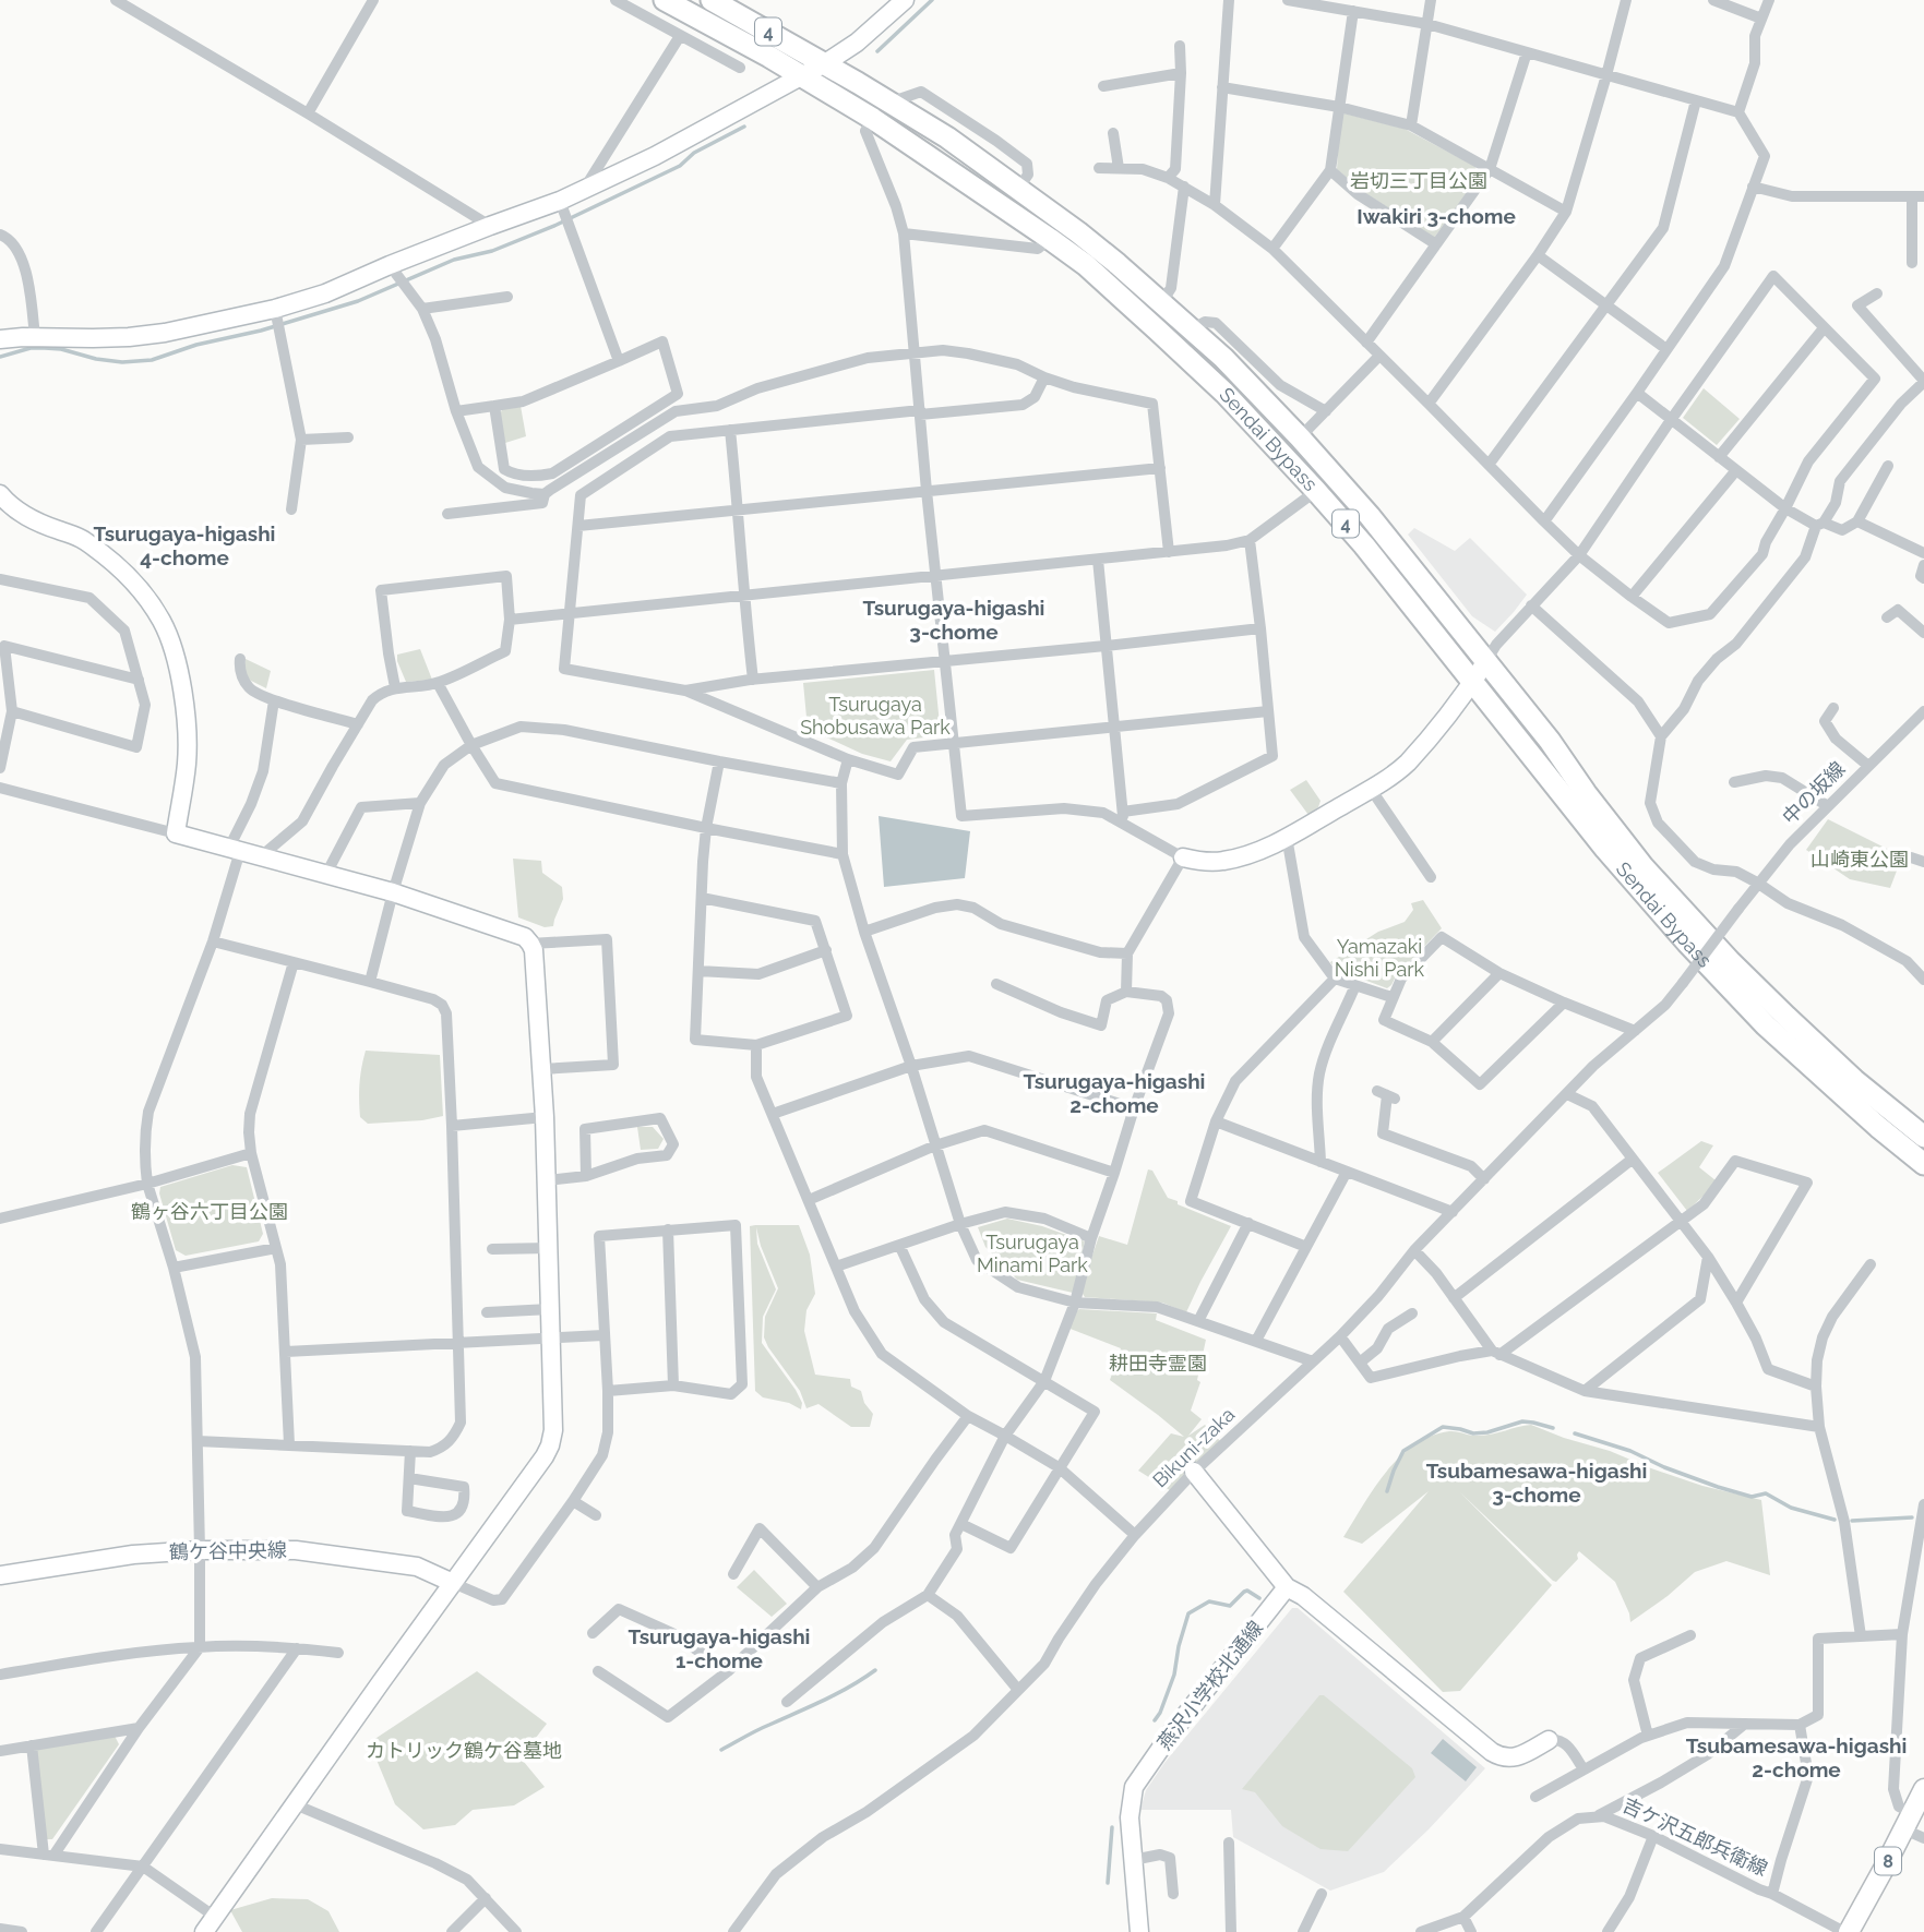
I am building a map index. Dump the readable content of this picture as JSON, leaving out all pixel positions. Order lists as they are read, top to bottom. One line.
{"streets":{"highway":["4","Sendai Bypass"],"main road":["8"],"street":["中の坂線","Bikuni-zaka","鶴ケ谷中央線","燕沢小学校北通線","吉ケ沢五郎兵衛線"]},"crossings":[["中の坂線","Bikuni-zaka"],["吉ケ沢五郎兵衛線","8"]],"districts":["Iwakiri 3-chome","Tsurugaya-higashi 4-chome","Tsurugaya-higashi 3-chome","Tsurugaya-higashi 2-chome","Tsubamesawa-higashi 3-chome","Tsurugaya-higashi 1-chome","Tsubamesawa-higashi 2-chome"],"parks":["岩切三丁目公園","Tsurugaya Shobusawa Park","山崎東公園","Yamazaki Nishi Park","鶴ヶ谷六丁目公園","Tsurugaya Minami Park","耕田寺霊園","カトリック鶴ケ谷墓地"]}
